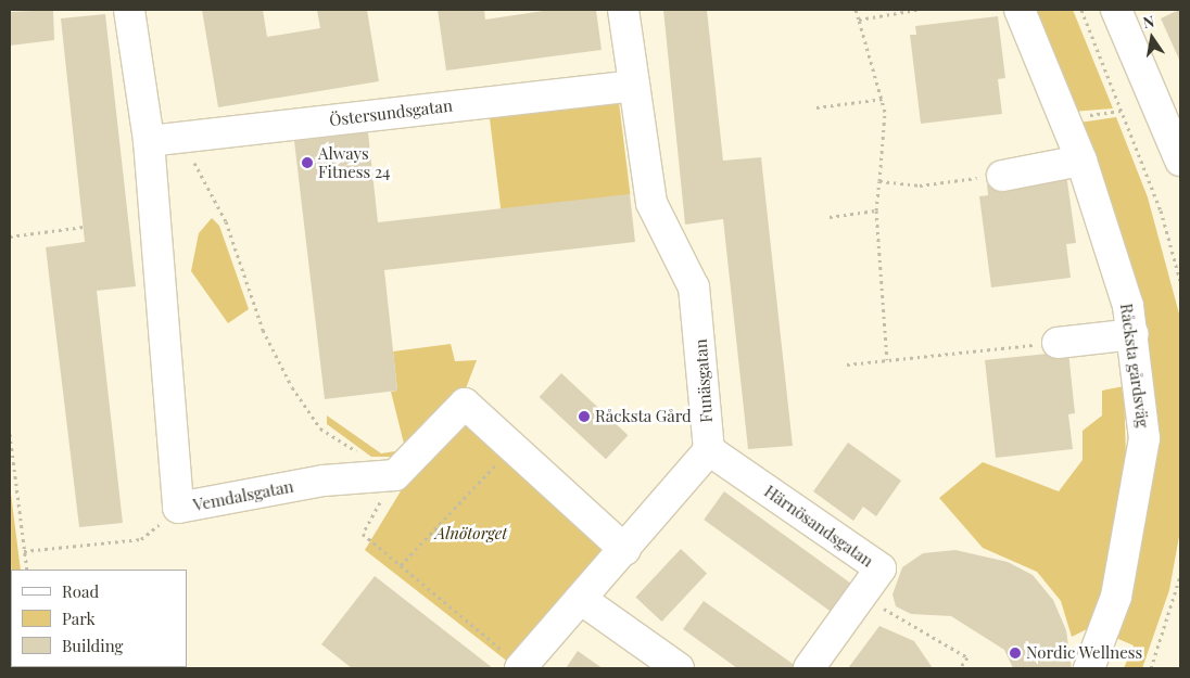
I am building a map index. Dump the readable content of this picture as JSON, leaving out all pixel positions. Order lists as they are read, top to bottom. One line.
{"streets":{"street":["Östersundsgatan","Råcksta gårdsväg","Funäsgatan","Vemdalsgatan","Härnösandsgatan"]},"crossings":[["Östersundsgatan","Funäsgatan"],["Östersundsgatan","Vemdalsgatan"],["Funäsgatan","Härnösandsgatan"]],"parks":["Alnötorget"],"places":["Always Fitness 24","Råcksta Gård","Nordic Wellness"],"legend":["Road","Park","Building"],"north":"top"}
